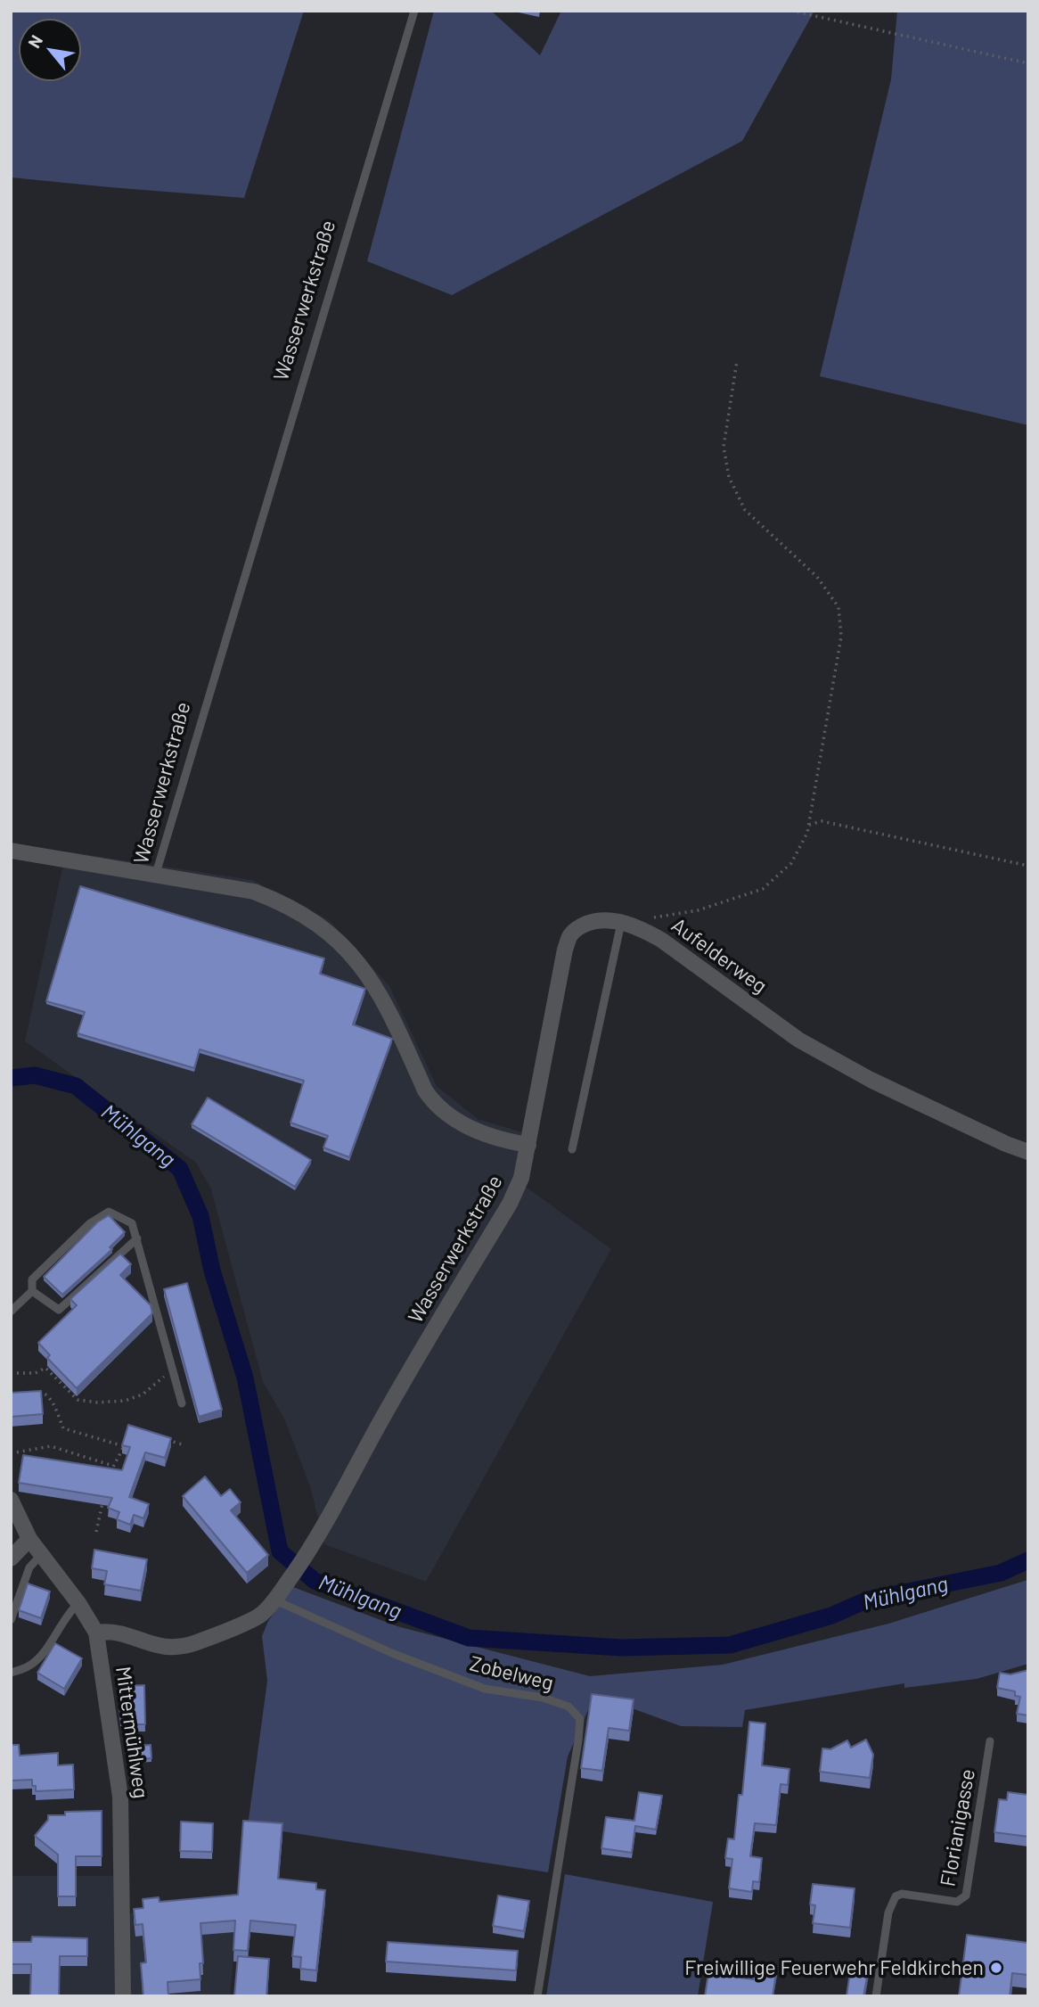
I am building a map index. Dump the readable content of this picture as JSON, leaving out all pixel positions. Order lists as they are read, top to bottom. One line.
{"streets":{"street":["Wasserwerkstraße","Aufelderweg","Mittermühlweg"],"lane":["Zobelweg","Florianigasse"]},"crossings":[["Wasserwerkstraße","Aufelderweg"],["Wasserwerkstraße","Zobelweg"],["Wasserwerkstraße","Mittermühlweg"]],"water":["Mühlgang"],"places":["Freiwillige Feuerwehr Feldkirchen"],"north":"top left"}
